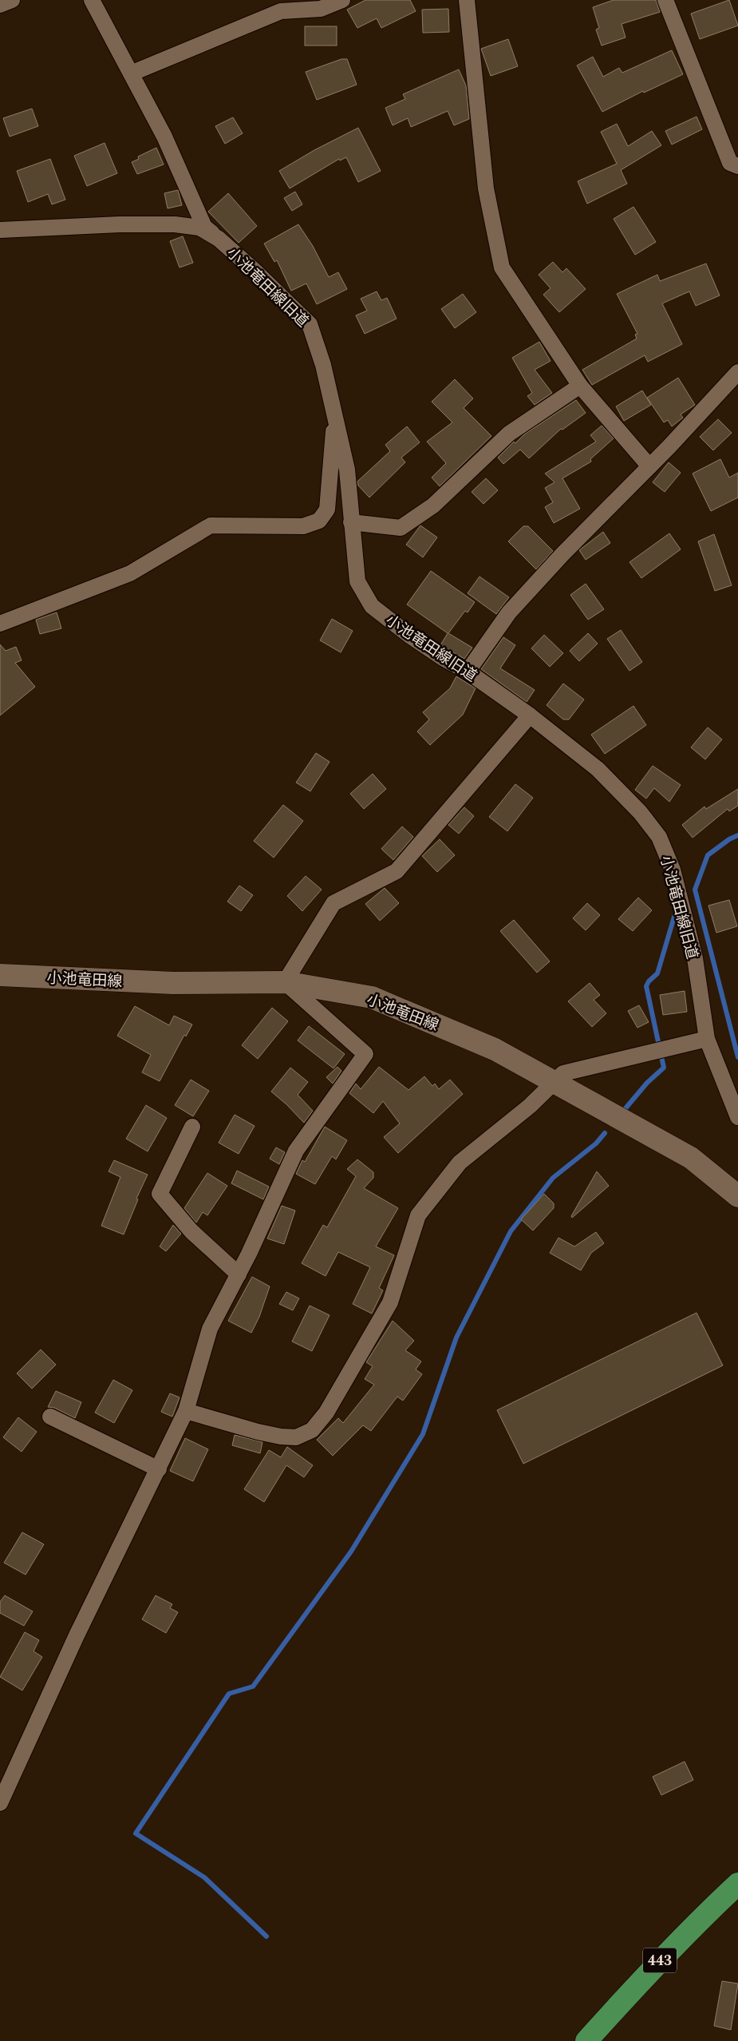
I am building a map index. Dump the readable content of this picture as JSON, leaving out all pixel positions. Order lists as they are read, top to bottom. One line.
{"streets":{"highway":["443"],"main road":["小池竜田線"],"street":["小池竜田線旧道"]}}
